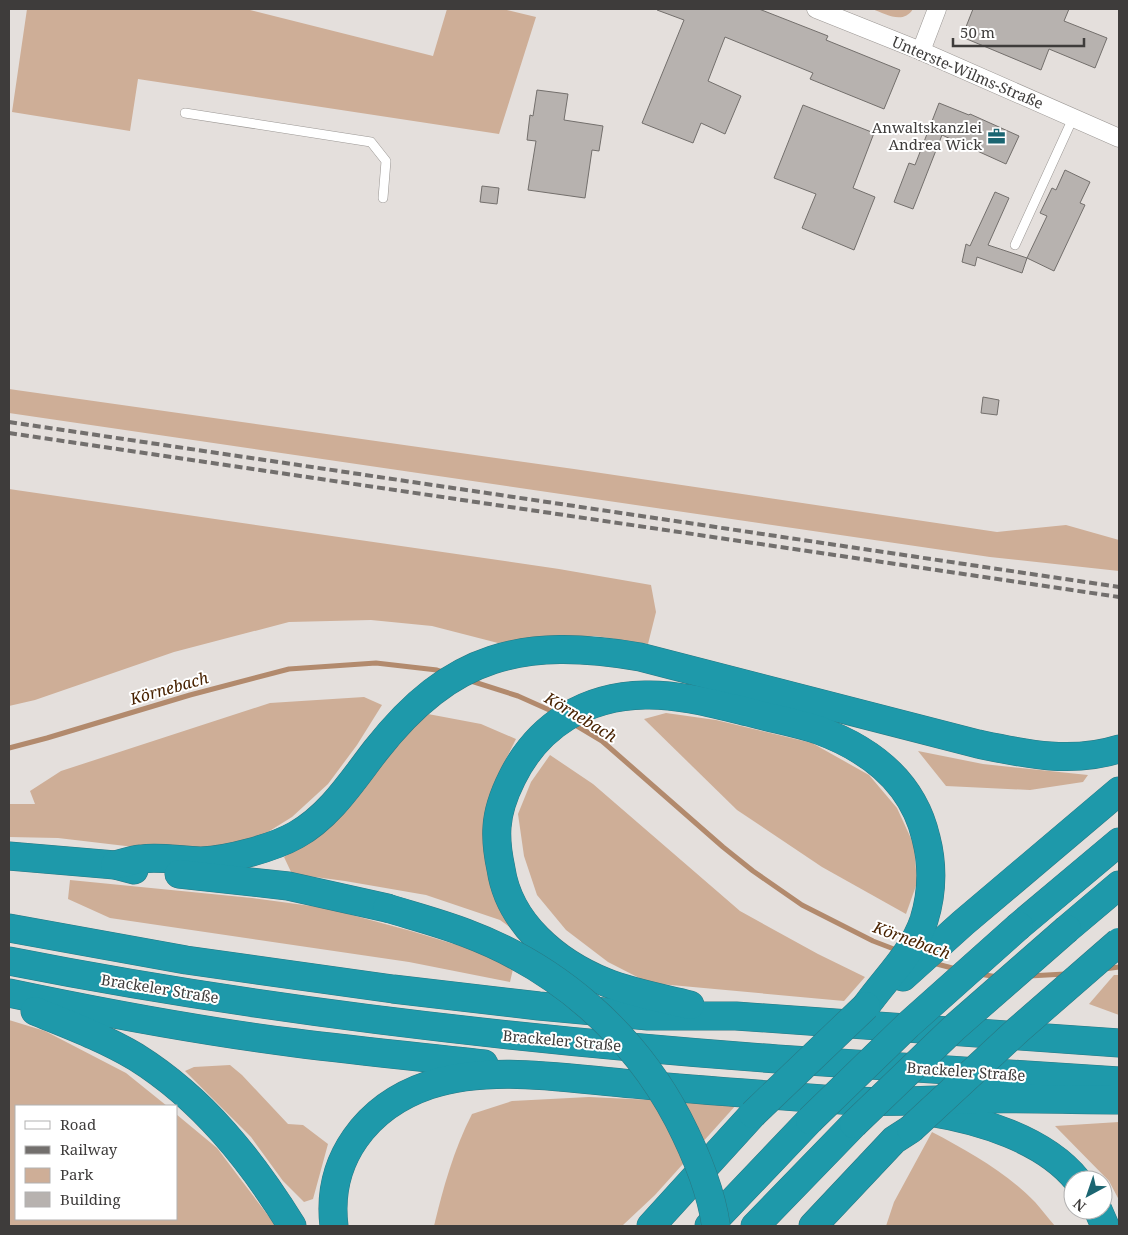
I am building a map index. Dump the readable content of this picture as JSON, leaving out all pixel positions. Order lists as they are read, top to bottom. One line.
{"streets":{"highway":["Brackeler Straße"],"street":["Unterste-Wilms-Straße"]},"water":["Körnebach"],"places":{"office":["Anwaltskanzlei Andrea Wick"]},"legend":["Road","Railway","Park","Building"],"scale_bar":"50 m","north":"bottom left"}
